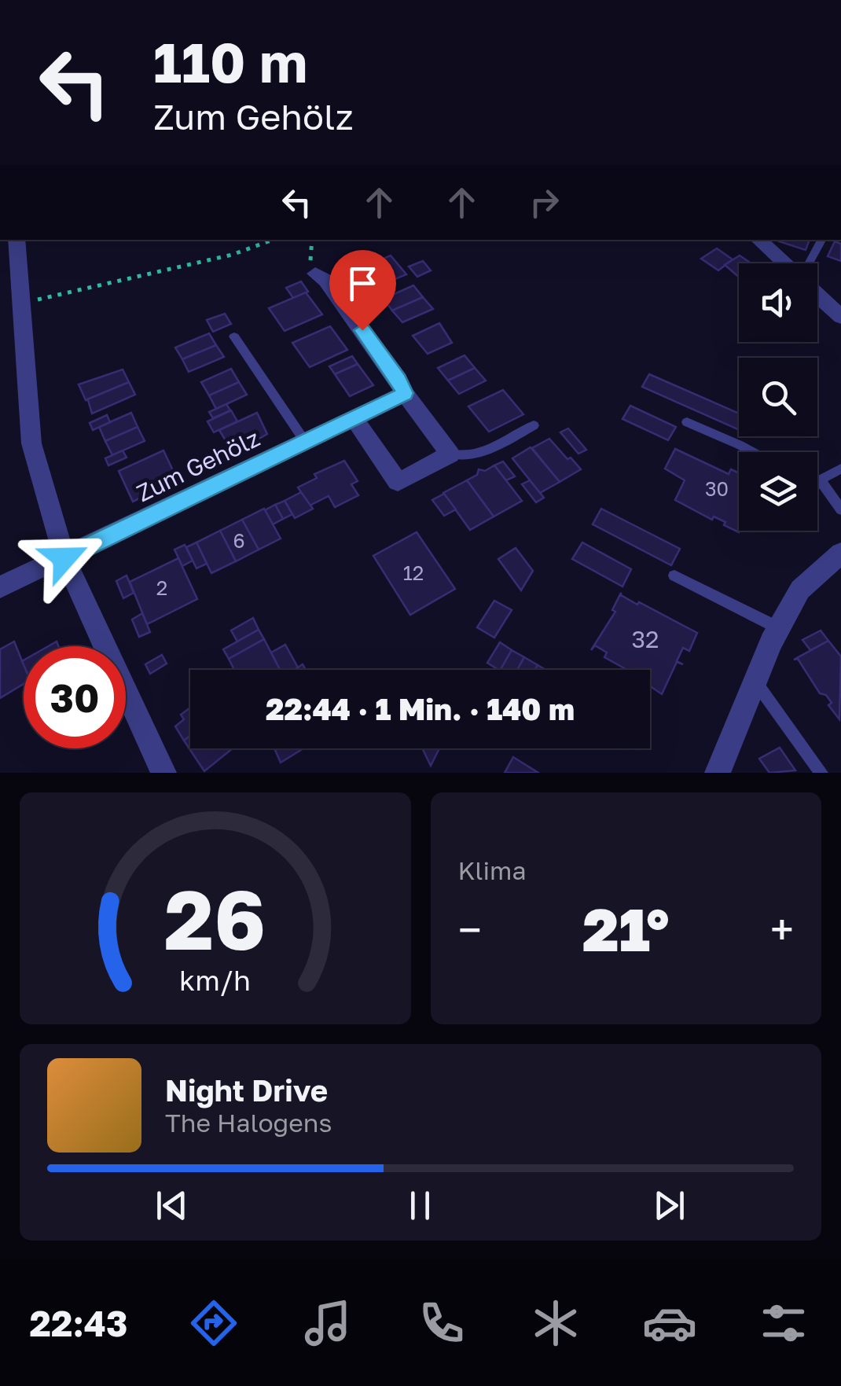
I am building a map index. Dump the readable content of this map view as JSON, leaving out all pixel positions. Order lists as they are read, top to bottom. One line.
{"streets":{"street":["Zum Gehölz"]},"house_numbers":["30","6","12","2","32"],"page":{"turn":["110 m","Zum Gehölz"],"limit":"30","trip":"22:44 · 1 Min. · 140 m","tile":"Klima","heat":["−","21°","+"],"song":["Night Drive","The Halogens"],"tabs":"22:43","gauge":["26","km/h"]}}
